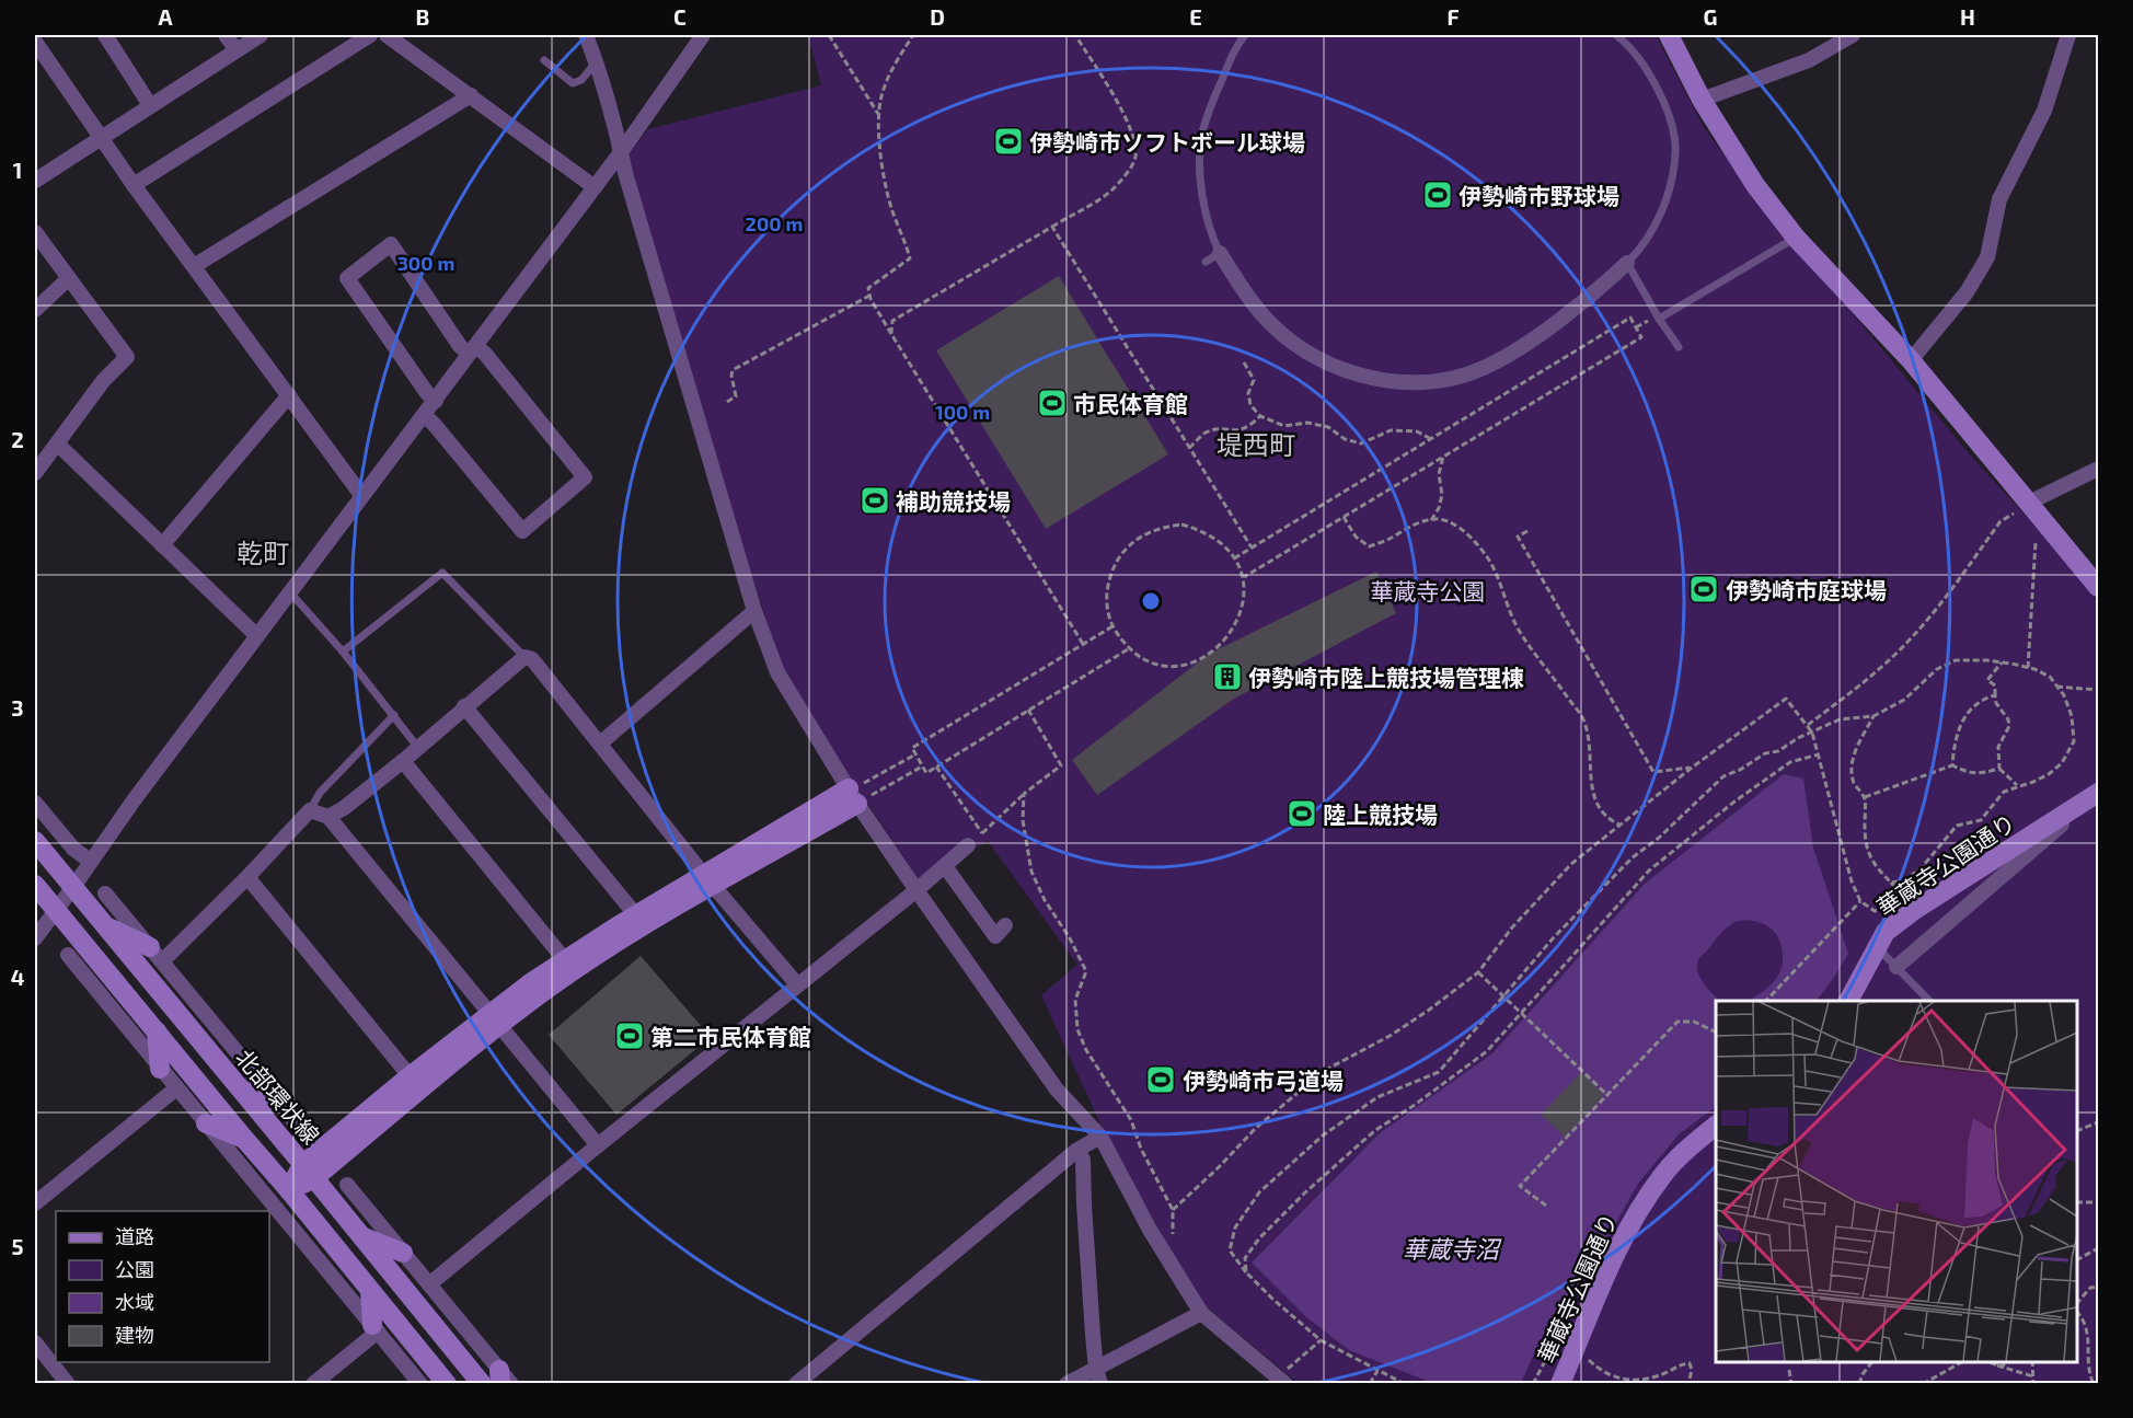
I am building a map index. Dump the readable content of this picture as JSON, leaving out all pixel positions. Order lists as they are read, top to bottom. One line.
{"streets":{"street":["華蔵寺公園通り","北部環状線"]},"districts":["堤西町","乾町"],"water":["華蔵寺沼"],"parks":["華蔵寺公園"],"places":{"sports":["伊勢崎市ソフトボール球場","伊勢崎市野球場","市民体育館","補助競技場","伊勢崎市庭球場","陸上競技場","第二市民体育館","伊勢崎市弓道場"],"building":["伊勢崎市陸上競技場管理棟"]},"legend":["道路","公園","水域","建物"],"grid":{"columns":["A","B","C","D","E","F","G","H"],"rows":["1","2","3","4","5"]},"rings":["200 m","300 m","100 m"]}
